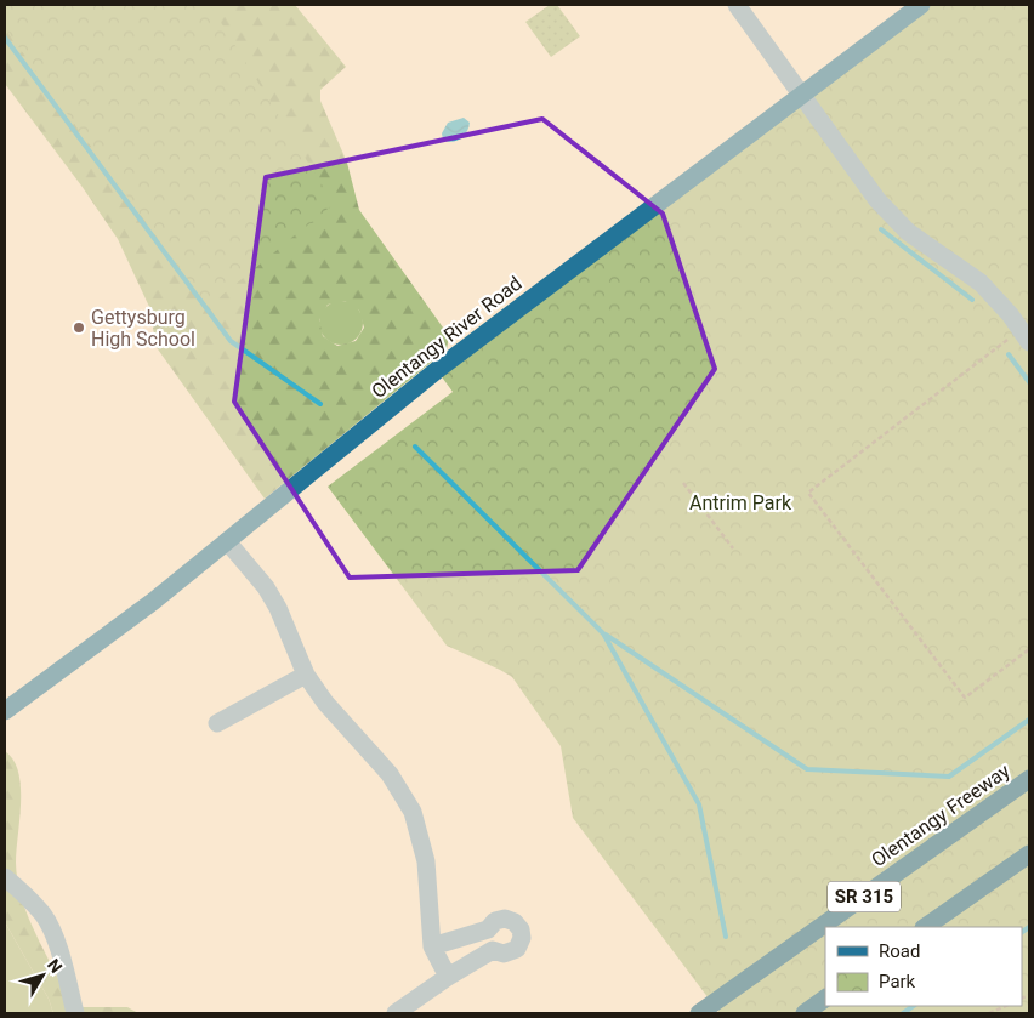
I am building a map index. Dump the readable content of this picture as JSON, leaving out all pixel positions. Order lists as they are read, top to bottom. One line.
{"streets":{"highway":["Olentangy Freeway","SR 315"],"main road":["Olentangy River Road"]},"parks":["Antrim Park"],"places":["Gettysburg High School"],"legend":["Road","Park"],"north":"top right"}
